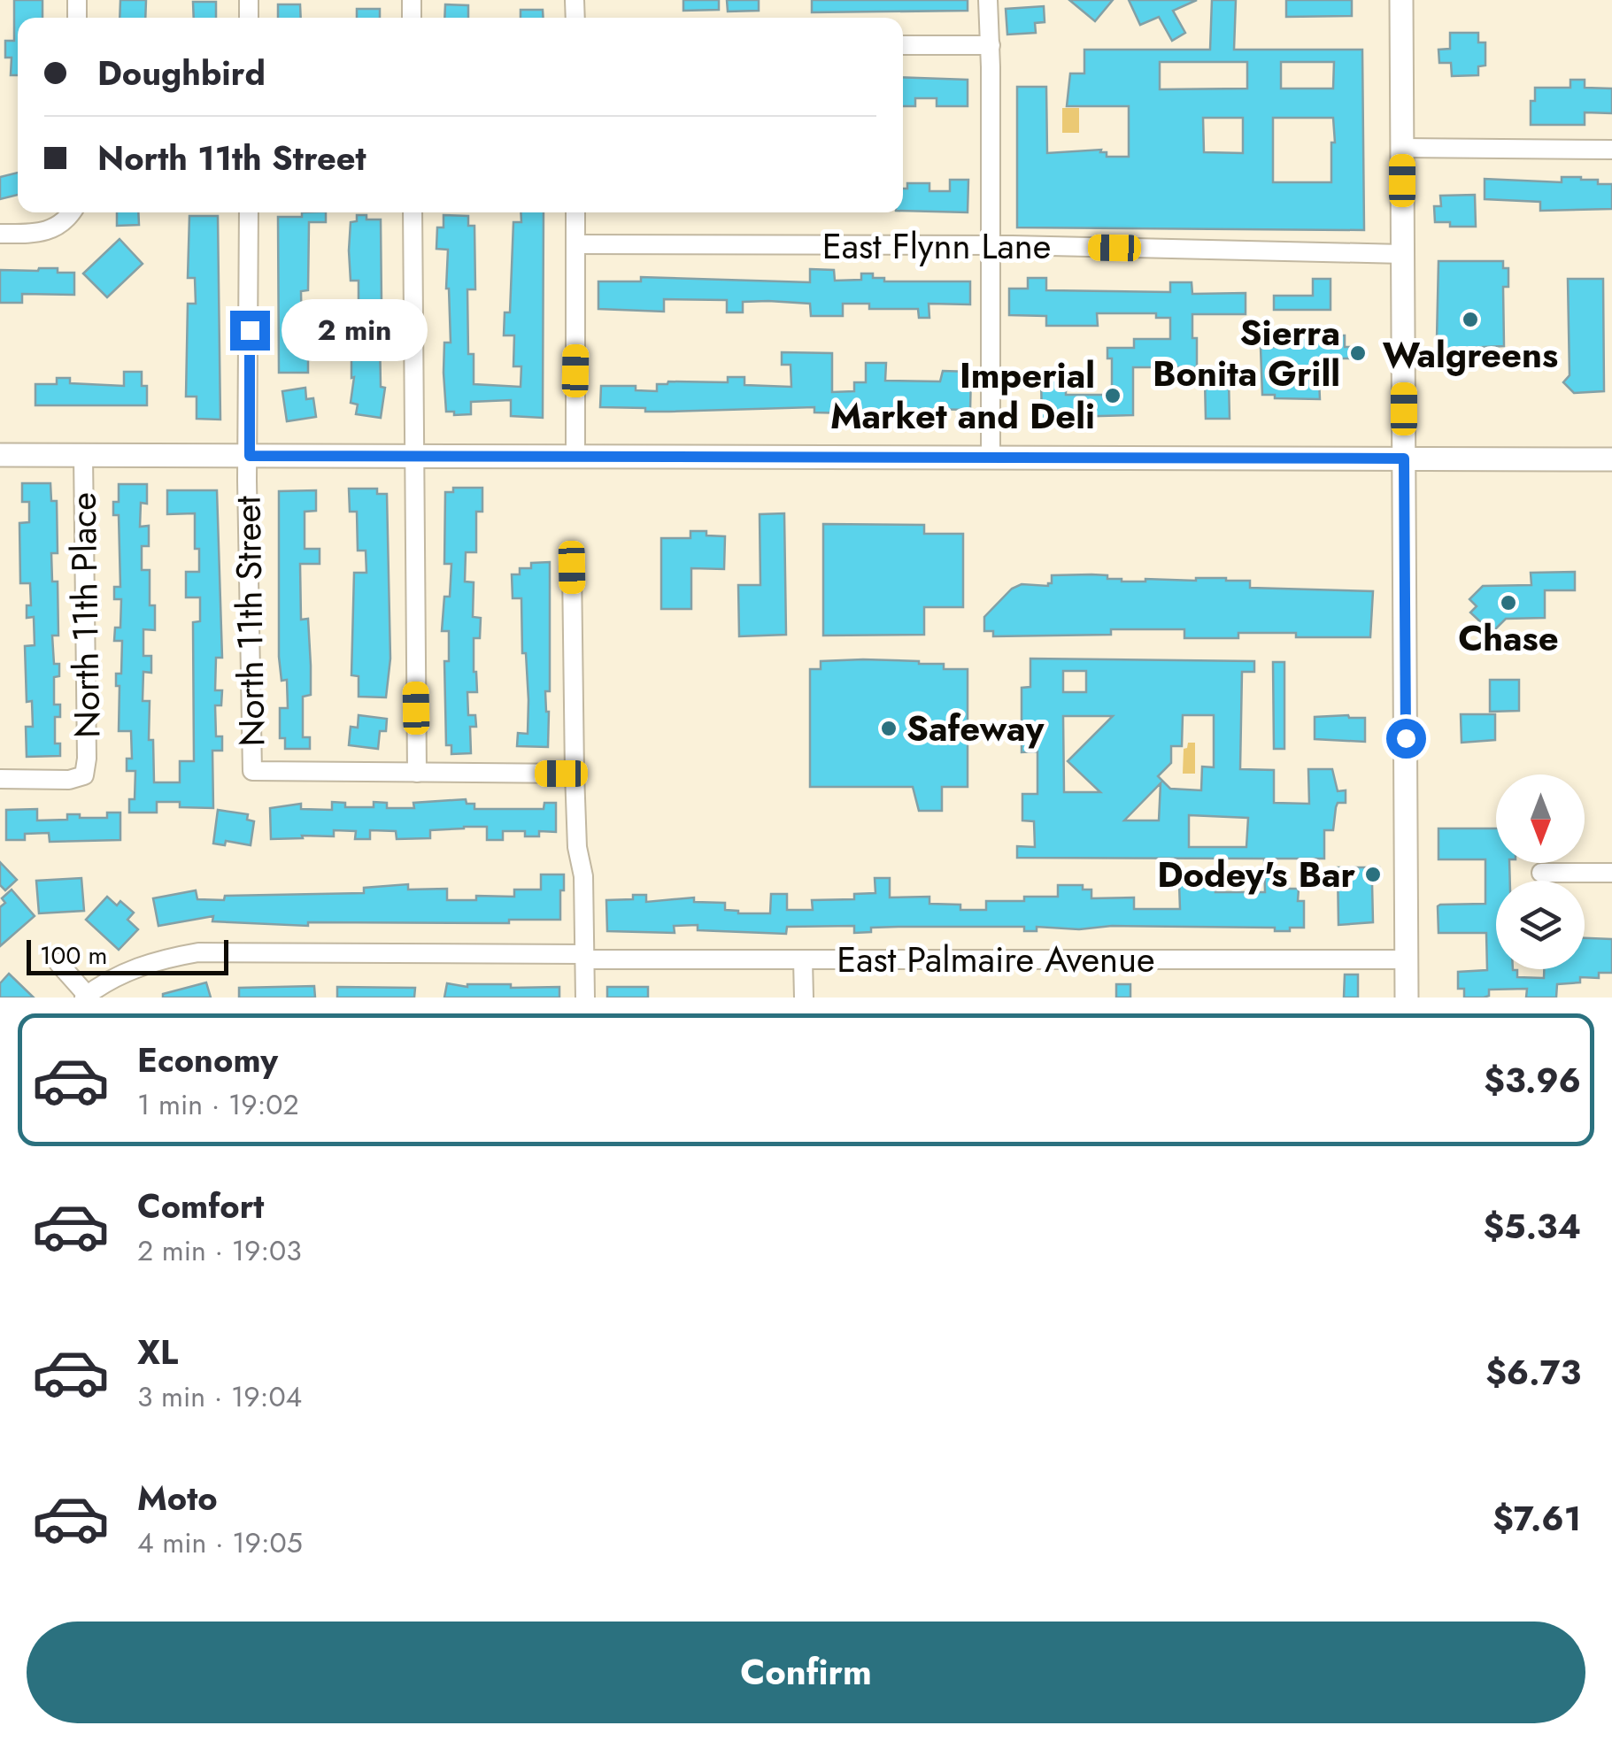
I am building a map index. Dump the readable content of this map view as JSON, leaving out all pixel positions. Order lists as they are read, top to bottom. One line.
{"streets":{"street":["East Flynn Lane","North 11th Place","North 11th Street","East Palmaire Avenue"]},"places":["Walgreens","Sierra Bonita Grill","Imperial Market and Deli","Chase","Safeway","Dodey's Bar"],"scale_bar":"100 m","north":"bottom","page":{"banner":["Doughbird","North 11th Street"],"bubble":"2 min","scale":"100 m","list":[{"name":"Economy","note":"1 min · 19:02","value":"$3.96"},{"name":"Comfort","note":"2 min · 19:03","value":"$5.34"},{"name":"XL","note":"3 min · 19:04","value":"$6.73"},{"name":"Moto","note":"4 min · 19:05","value":"$7.61"}],"buttons":"Confirm"}}
